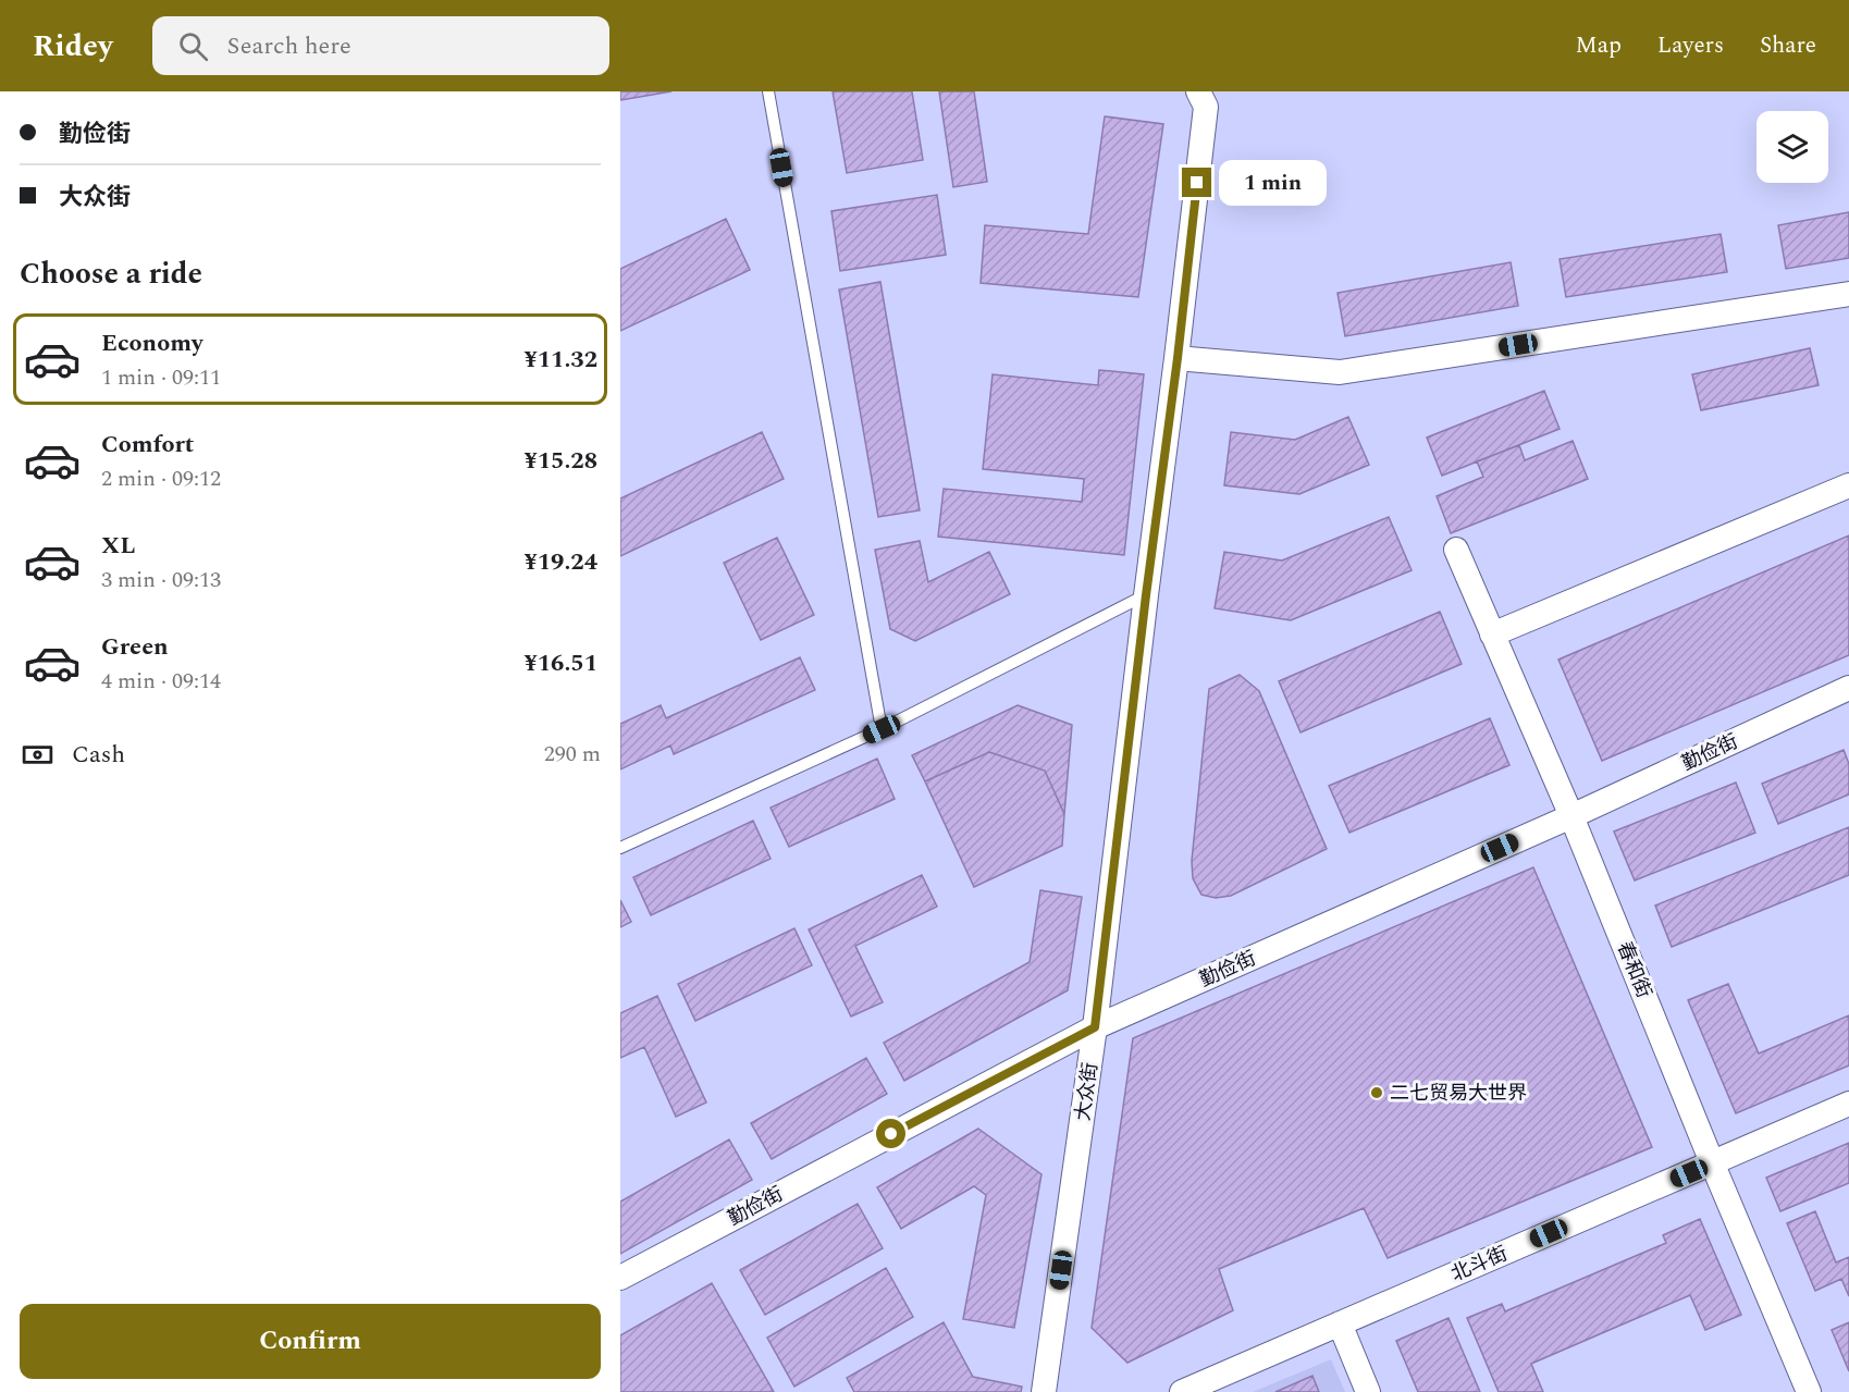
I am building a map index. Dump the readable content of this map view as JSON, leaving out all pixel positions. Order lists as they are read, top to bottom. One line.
{"streets":{"street":["勤俭街","春和街","大众街","北斗街"]},"crossings":[["勤俭街","春和街"],["勤俭街","大众街"],["春和街","北斗街"]],"places":["二七贸易大世界"],"page":{"header":"Ridey","search":"Search here","nav":["Map","Layers","Share"],"banner":["勤俭街","大众街"],"bubble":"1 min","heading":"Choose a ride","list":[{"name":"Economy","note":"1 min · 09:11","value":"¥11.32"},{"name":"Comfort","note":"2 min · 09:12","value":"¥15.28"},{"name":"XL","note":"3 min · 09:13","value":"¥19.24"},{"name":"Green","note":"4 min · 09:14","value":"¥16.51"}],"pay":["Cash","290 m"],"buttons":"Confirm"}}
